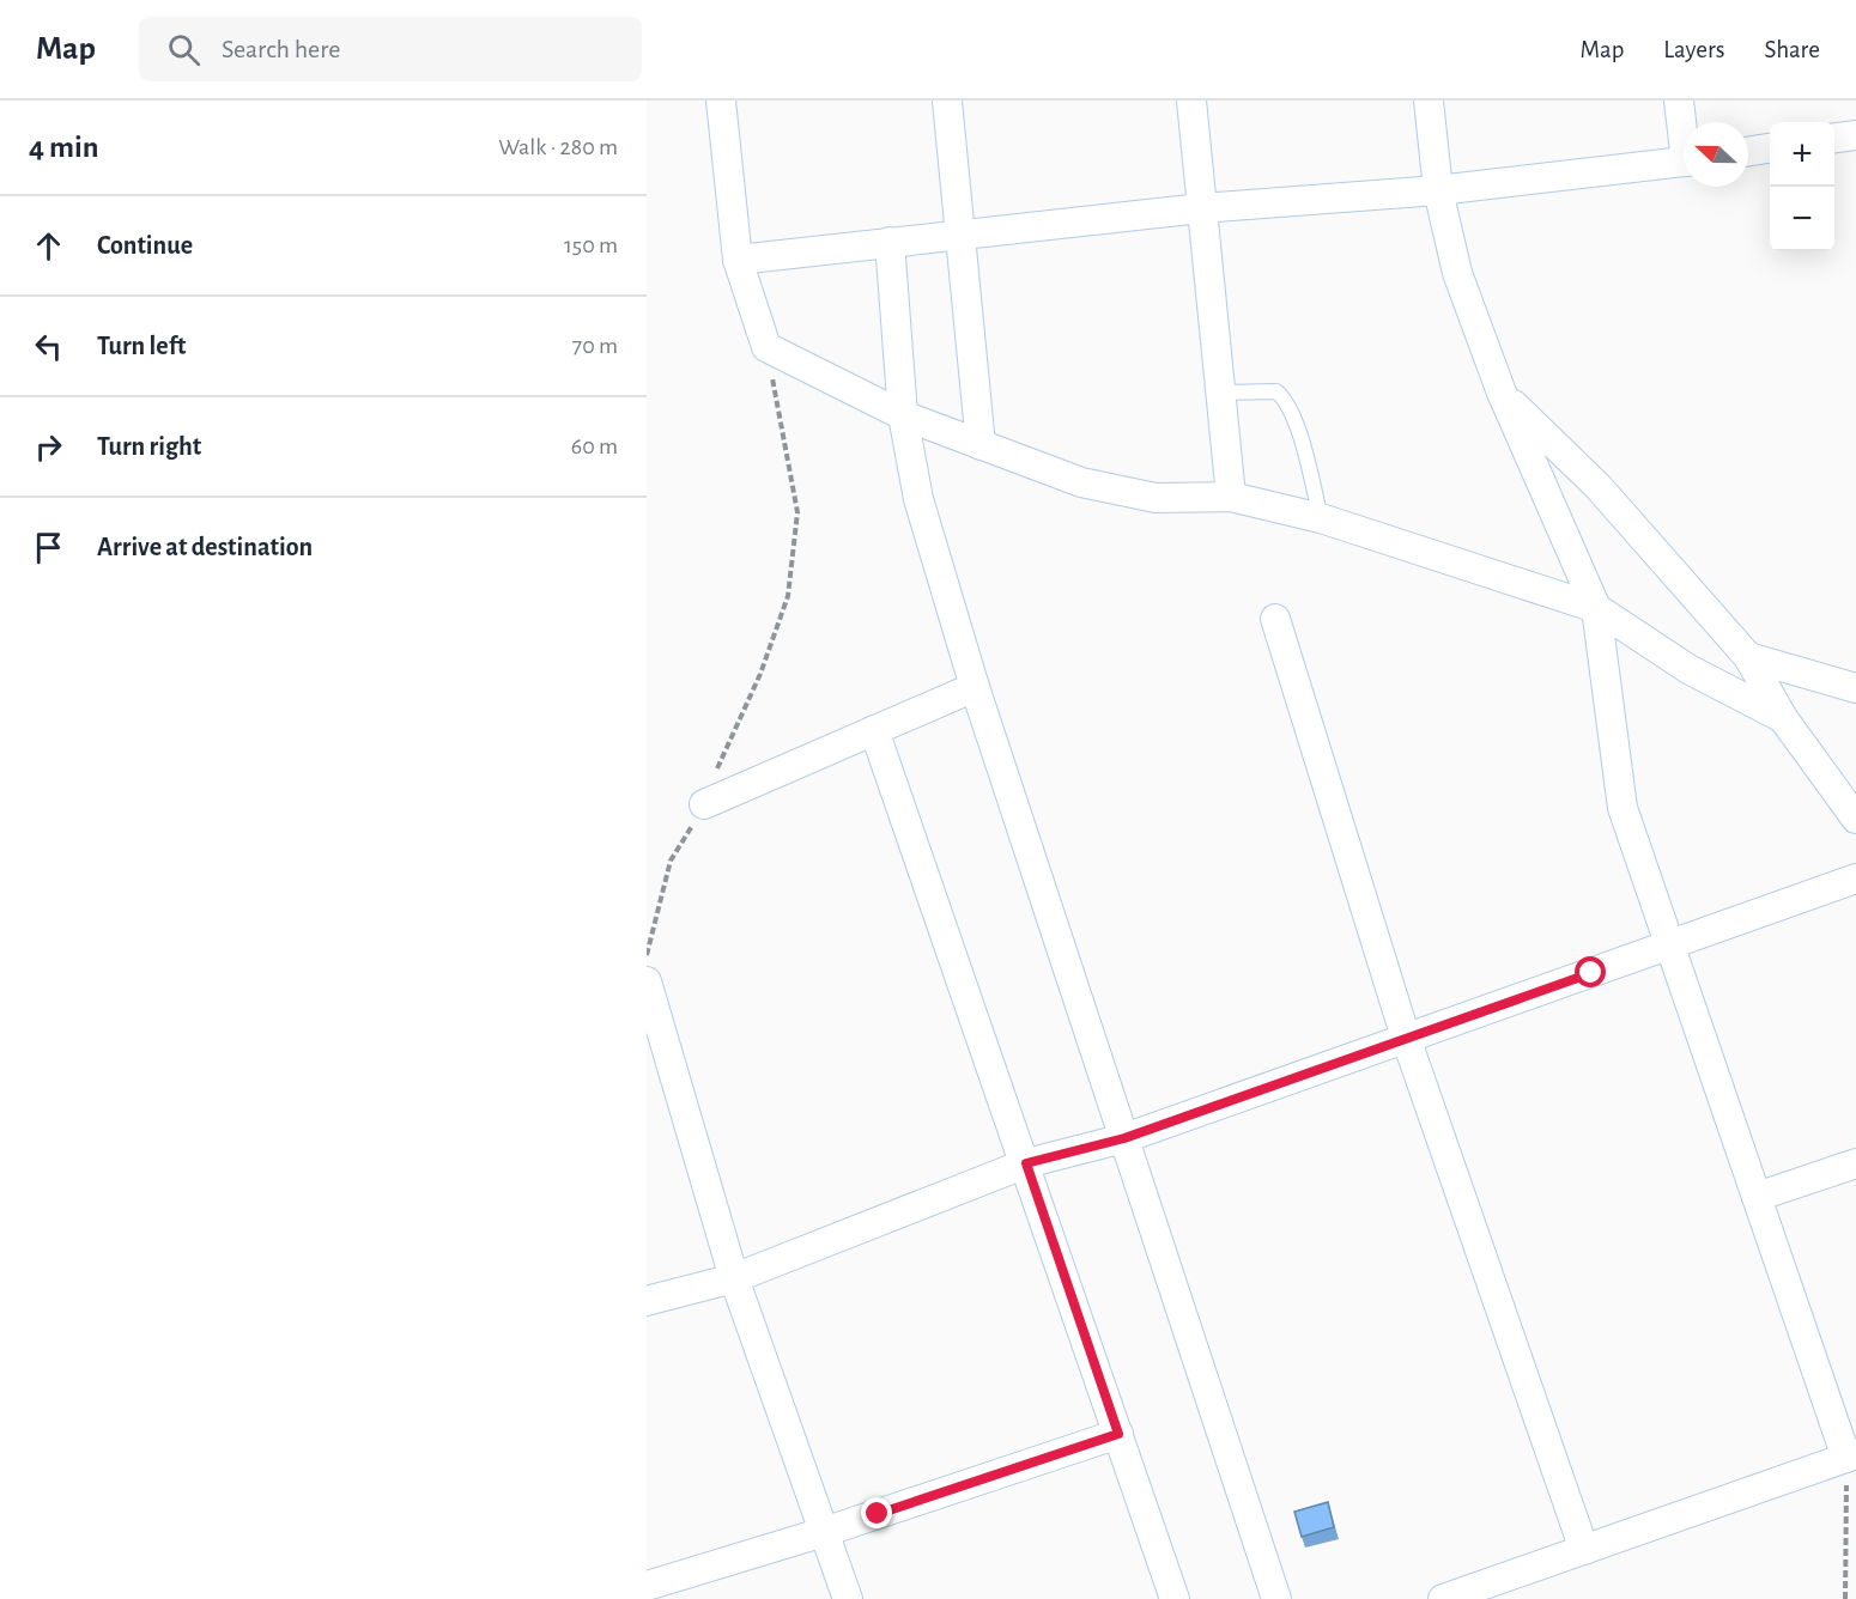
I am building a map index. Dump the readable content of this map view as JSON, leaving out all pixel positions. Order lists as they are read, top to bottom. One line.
{"north":"left","page":{"header":"Map","search":"Search here","nav":["Map","Layers","Share"],"heading":["4 min","Walk · 280 m"],"map_buttons":["+","−"],"list":[["Continue","150 m"],["Turn left","70 m"],["Turn right","60 m"],"Arrive at destination"]}}
